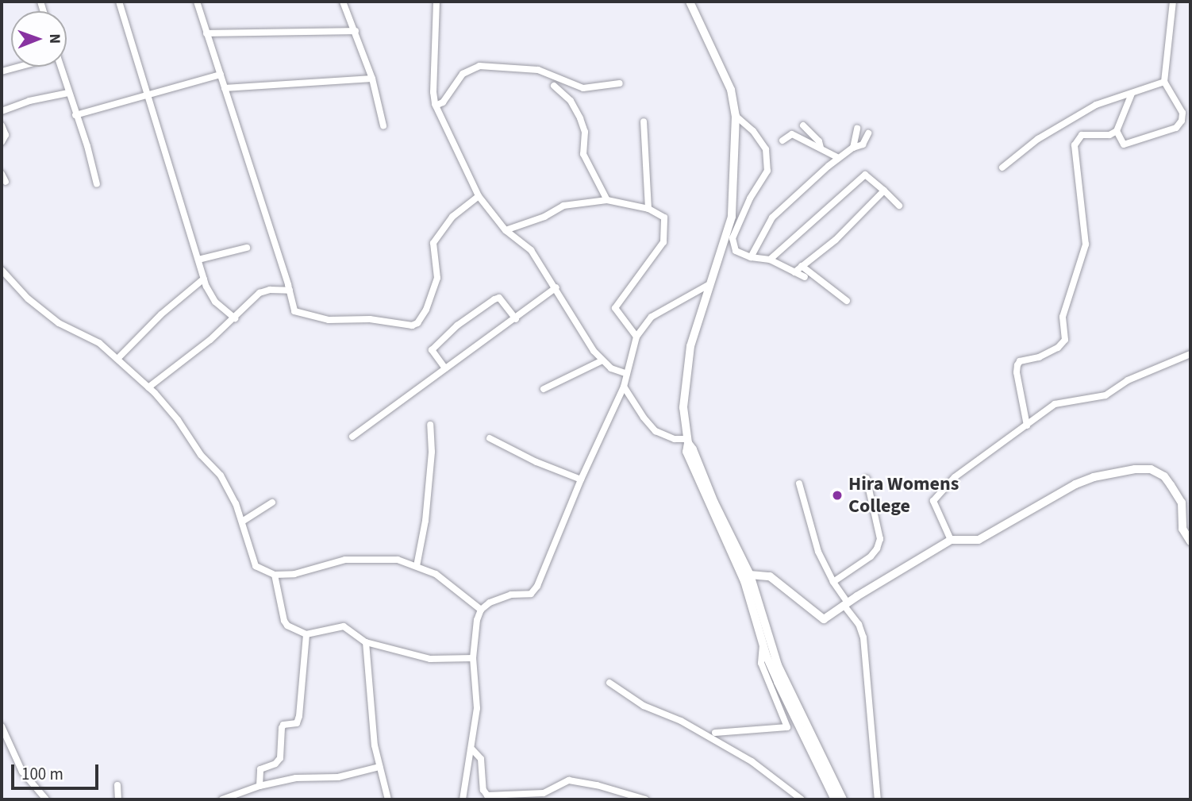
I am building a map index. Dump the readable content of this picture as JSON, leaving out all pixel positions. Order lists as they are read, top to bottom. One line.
{"places":["Hira Womens College"],"scale_bar":"100 m","north":"right"}
